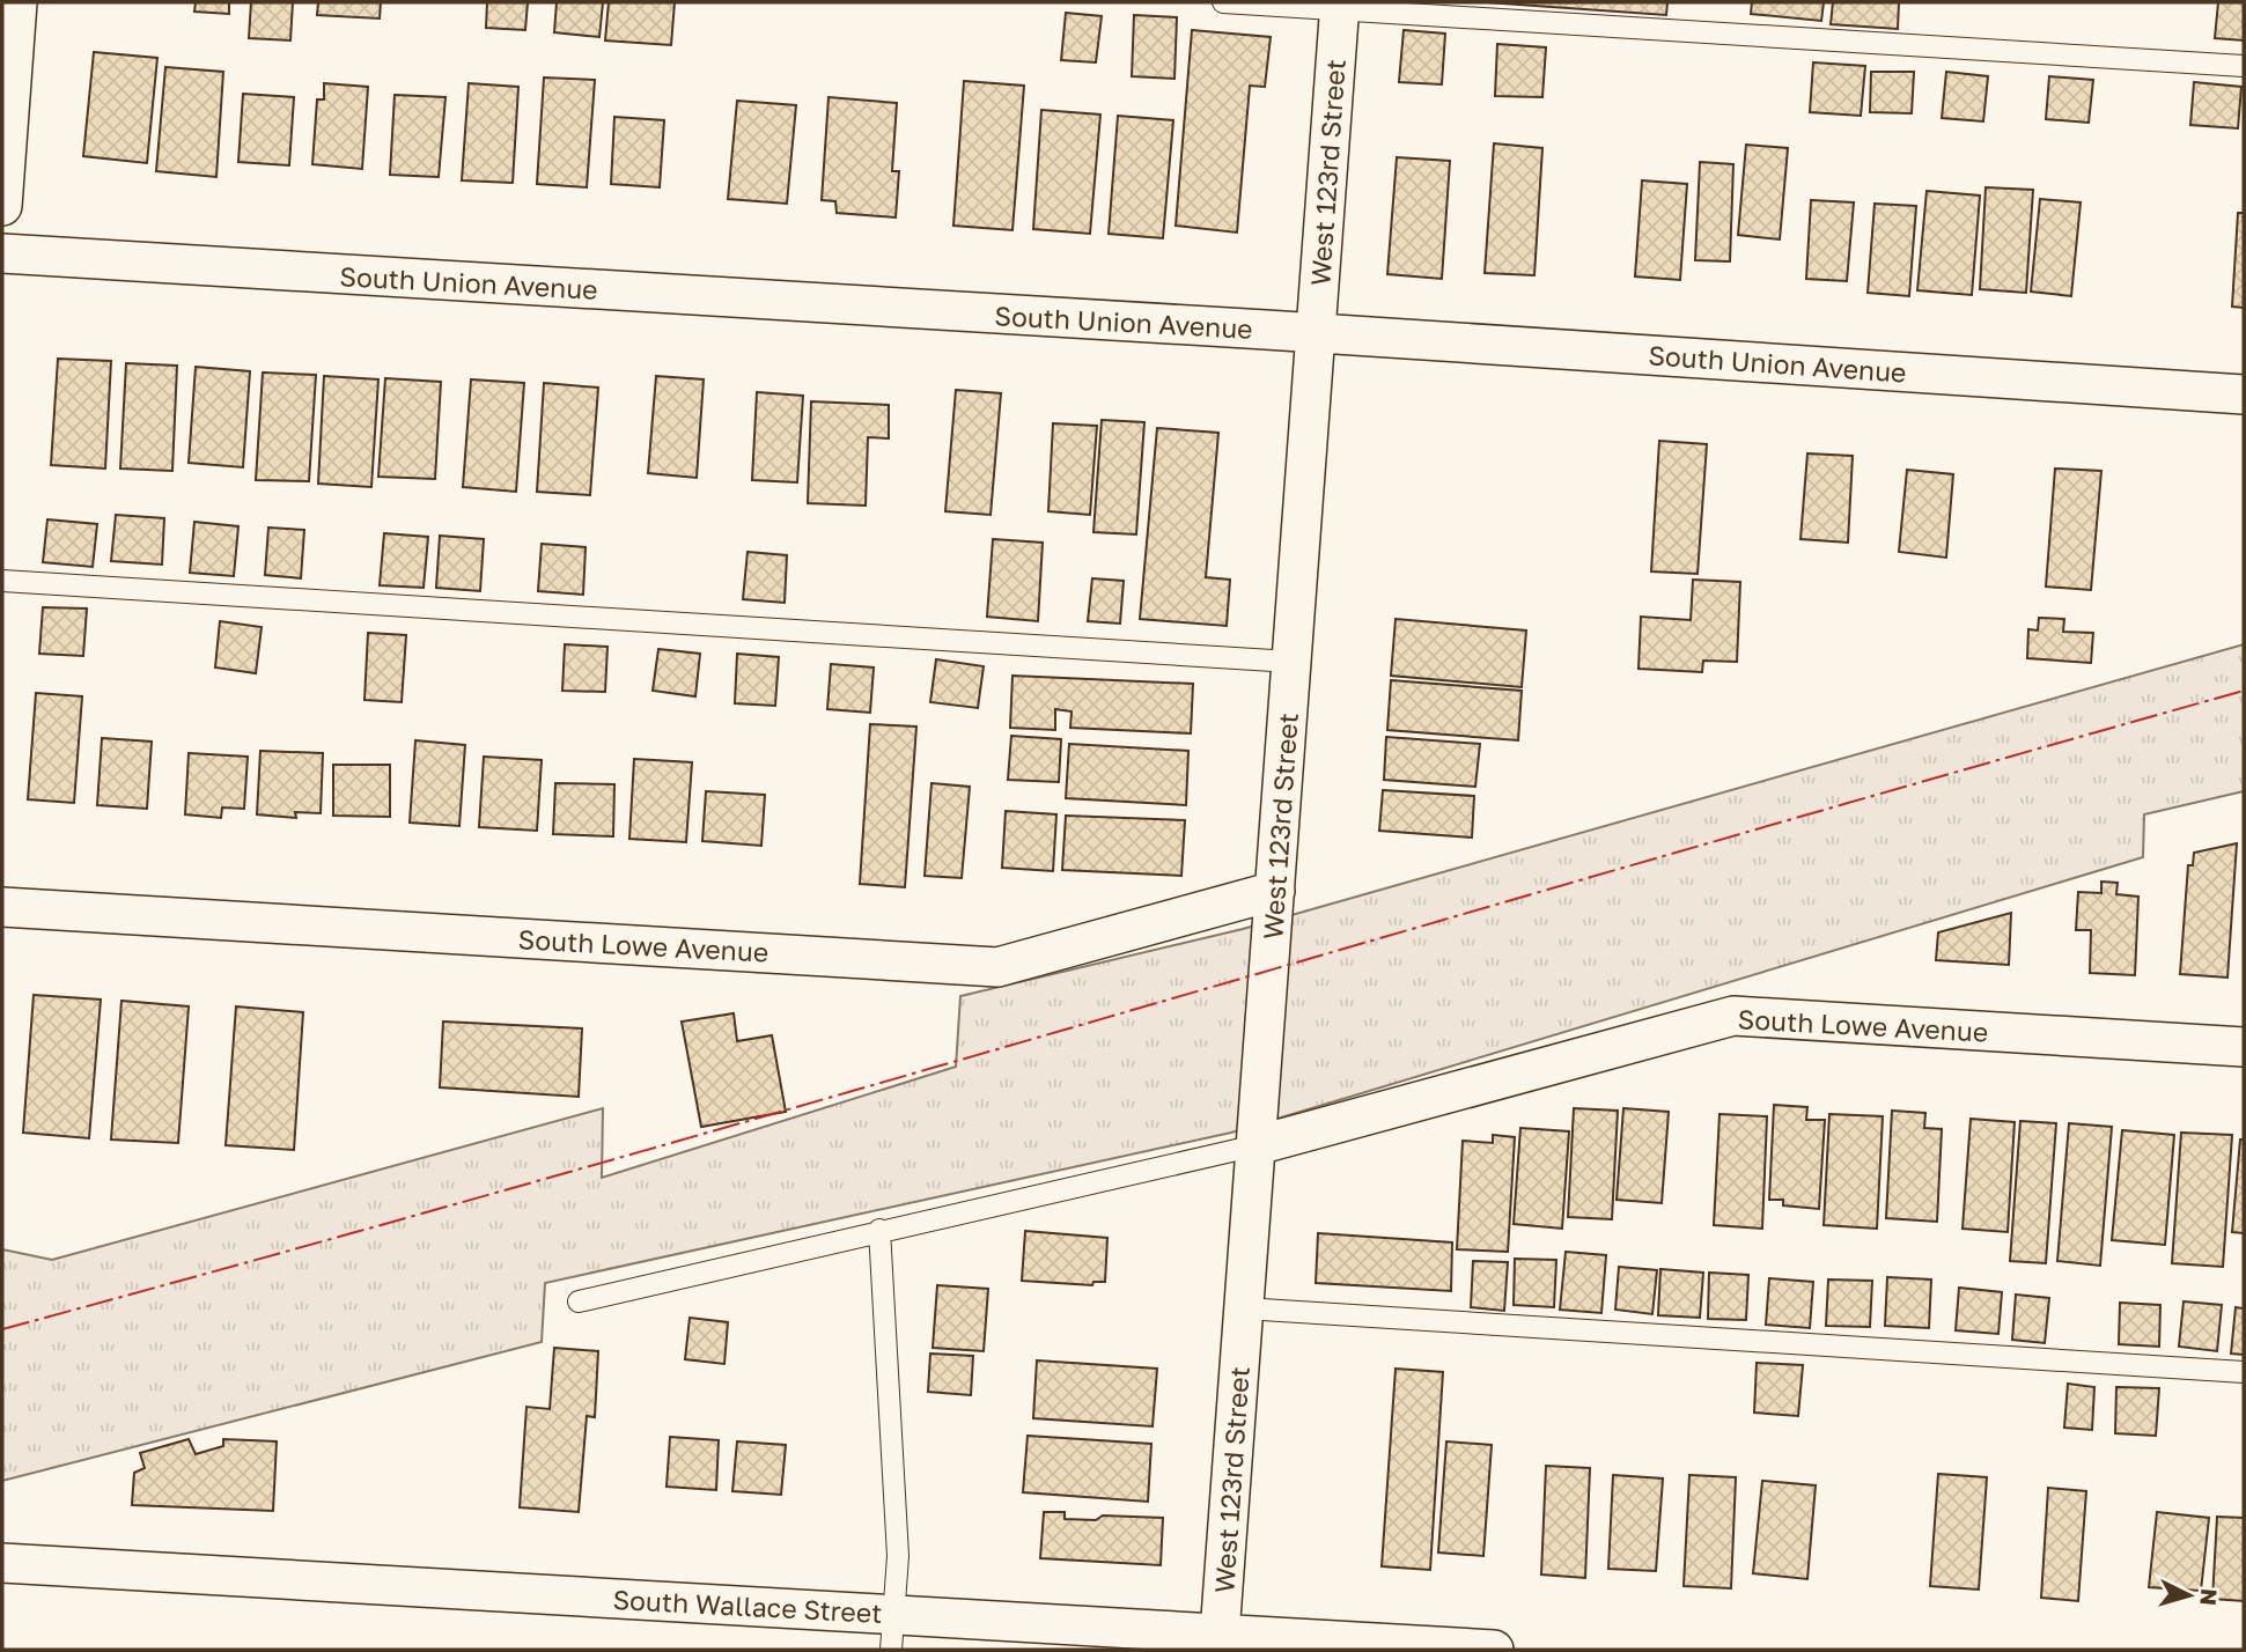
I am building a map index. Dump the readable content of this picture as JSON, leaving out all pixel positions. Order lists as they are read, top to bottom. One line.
{"streets":{"street":["West 123rd Street","South Union Avenue","South Lowe Avenue","South Wallace Street"]},"crossings":[["West 123rd Street","South Union Avenue"],["West 123rd Street","South Lowe Avenue"],["West 123rd Street","South Wallace Street"]],"north":"right"}
